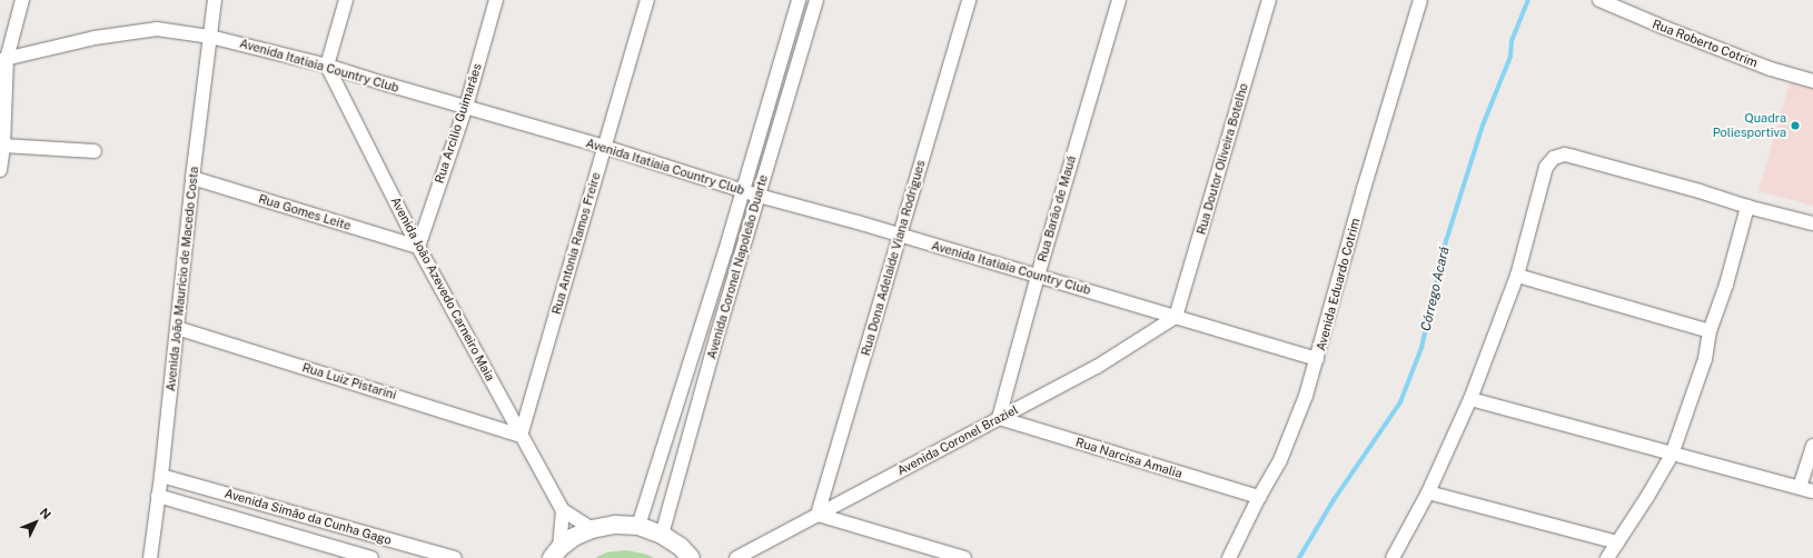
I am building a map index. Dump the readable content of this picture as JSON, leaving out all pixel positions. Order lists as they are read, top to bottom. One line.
{"streets":{"street":["Rua Roberto Cotrim","Avenida Itatiaia Country Club","Rua Arcilio Guimarães","Rua Doutor Oliveira Botelho","Rua Barão de Mauá","Rua Gomes Leite","Rua Antonia Ramos Freire","Rua Dona Adelaide Viana Rodrigues","Avenida Coronel Napoleão Duarte","Avenida João Mauricio de Macedo Costa","Avenida Eduardo Cotrim","Avenida João Azevedo Carneiro Maia","Rua Luiz Pistarini","Avenida Coronel Braziel","Rua Narcisa Amalia","Avenida Simão da Cunha Gago"]},"crossings":[["Avenida Itatiaia Country Club","Rua Arcilio Guimarães"],["Avenida Itatiaia Country Club","Rua Doutor Oliveira Botelho"],["Avenida Itatiaia Country Club","Rua Barão de Mauá"],["Avenida Itatiaia Country Club","Rua Antonia Ramos Freire"],["Avenida Itatiaia Country Club","Rua Dona Adelaide Viana Rodrigues"],["Avenida Itatiaia Country Club","Avenida Coronel Napoleão Duarte"],["Avenida Itatiaia Country Club","Avenida João Mauricio de Macedo Costa"],["Avenida Itatiaia Country Club","Avenida Eduardo Cotrim"],["Avenida Itatiaia Country Club","Avenida João Azevedo Carneiro Maia"],["Avenida Itatiaia Country Club","Avenida Coronel Braziel"],["Rua Arcilio Guimarães","Rua Gomes Leite"],["Rua Arcilio Guimarães","Avenida João Azevedo Carneiro Maia"],["Rua Doutor Oliveira Botelho","Avenida Coronel Braziel"],["Rua Barão de Mauá","Avenida Coronel Braziel"],["Rua Barão de Mauá","Rua Narcisa Amalia"],["Rua Gomes Leite","Avenida João Mauricio de Macedo Costa"],["Rua Gomes Leite","Avenida João Azevedo Carneiro Maia"],["Rua Antonia Ramos Freire","Avenida João Azevedo Carneiro Maia"],["Rua Antonia Ramos Freire","Rua Luiz Pistarini"],["Rua Dona Adelaide Viana Rodrigues","Avenida Coronel Braziel"],["Avenida João Mauricio de Macedo Costa","Rua Luiz Pistarini"],["Avenida João Mauricio de Macedo Costa","Avenida Simão da Cunha Gago"],["Avenida Eduardo Cotrim","Rua Narcisa Amalia"],["Avenida João Azevedo Carneiro Maia","Rua Luiz Pistarini"],["Avenida Coronel Braziel","Rua Narcisa Amalia"]],"water":["Córrego Acará"],"places":["Quadra Poliesportiva"],"north":"top right"}
